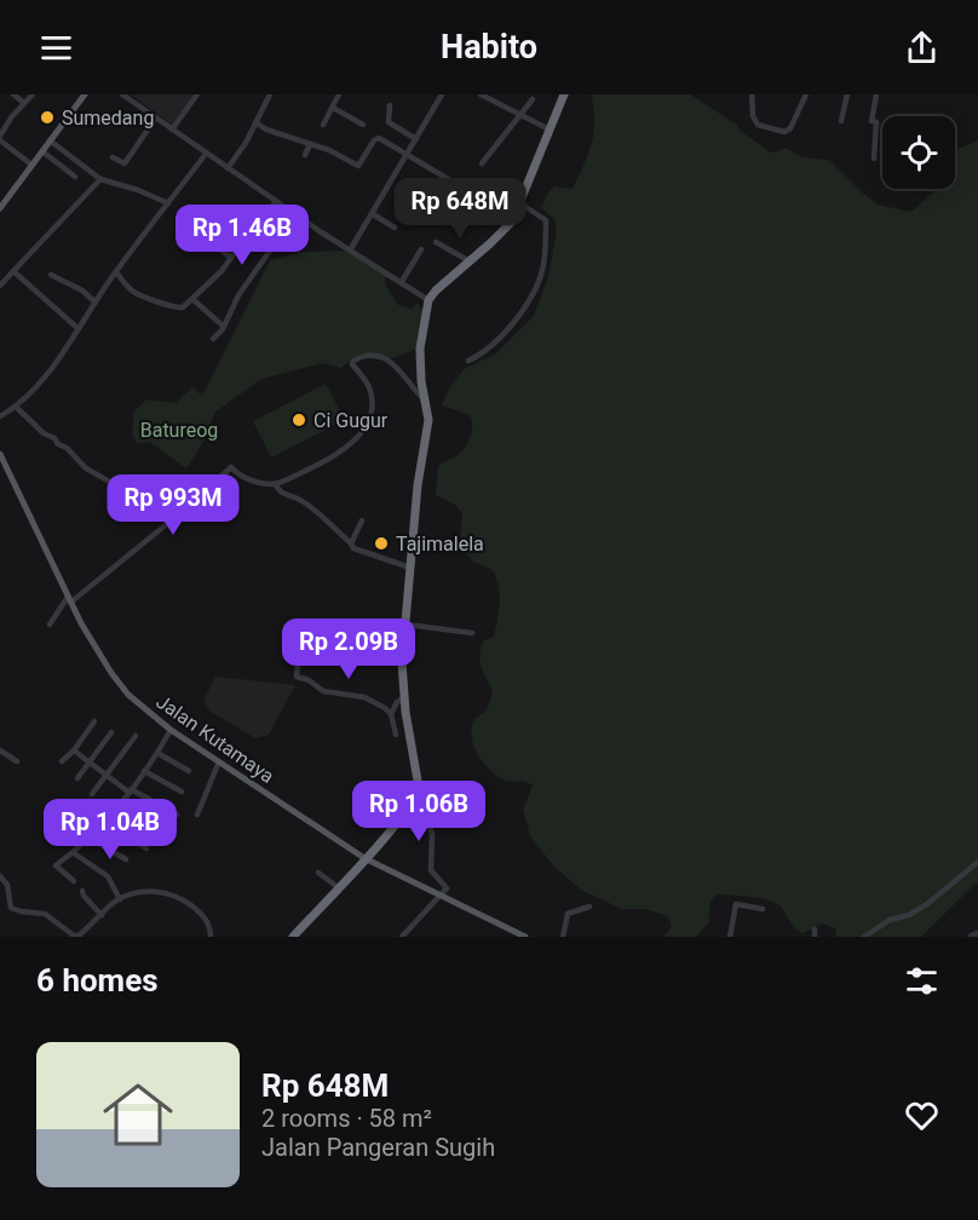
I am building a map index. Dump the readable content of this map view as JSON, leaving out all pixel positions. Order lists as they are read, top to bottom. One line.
{"streets":{"main road":["Jalan Kutamaya"]},"parks":["Batureog"],"places":["Sumedang","Ci Gugur","Tajimalela"],"page":{"header":"Habito","price":["Rp 648M","Rp 1.46B","Rp 993M","Rp 2.09B","Rp 1.06B","Rp 1.04B"],"heading":"6 homes","list":[{"name":"Rp 648M","note":"2 rooms · 58 m² · Jalan Pangeran Sugih"}]}}
